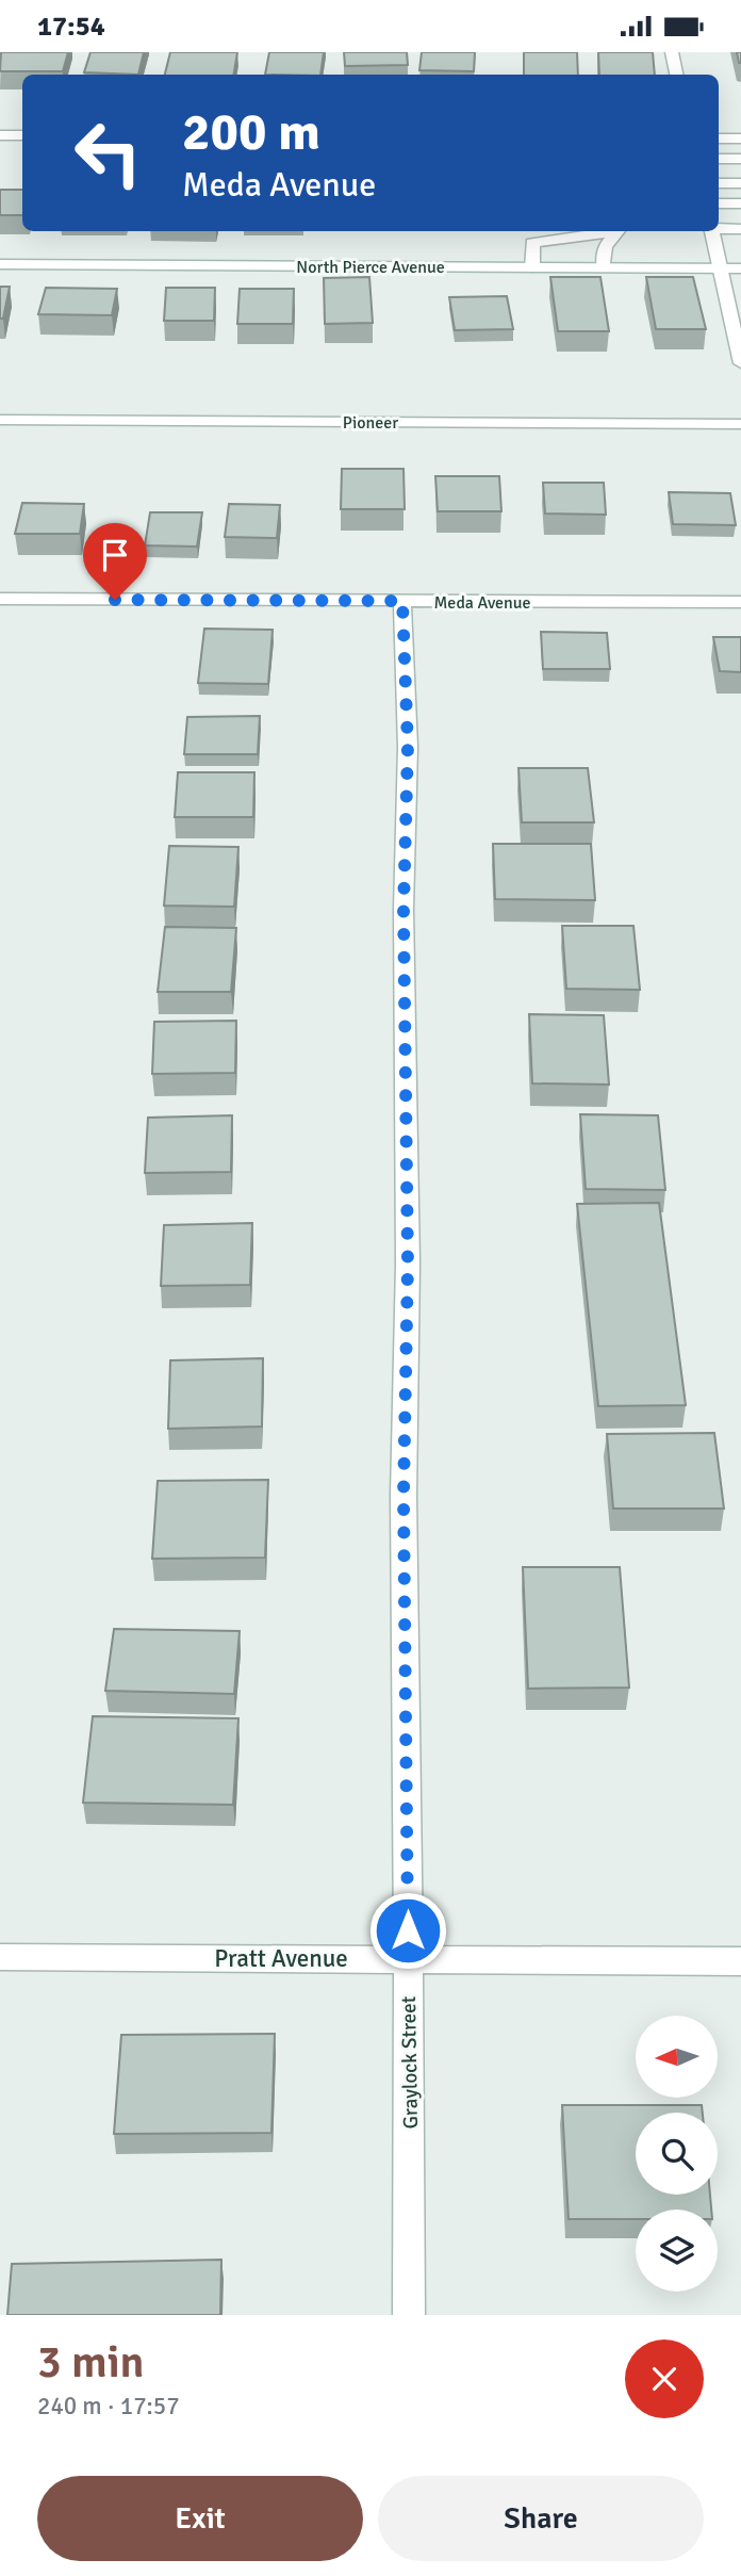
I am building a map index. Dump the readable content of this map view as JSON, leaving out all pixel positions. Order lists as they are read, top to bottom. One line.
{"streets":{"street":["North Pierce Avenue","Pioneer","Meda Avenue","Pratt Avenue","Graylock Street"]},"crossings":[["Meda Avenue","Graylock Street"],["Pratt Avenue","Graylock Street"]],"north":"left","page":{"status":"17:54","turn":["200 m","Meda Avenue"],"heading":["3 min","240 m · 17:57"],"buttons":["Exit","Share"]}}
